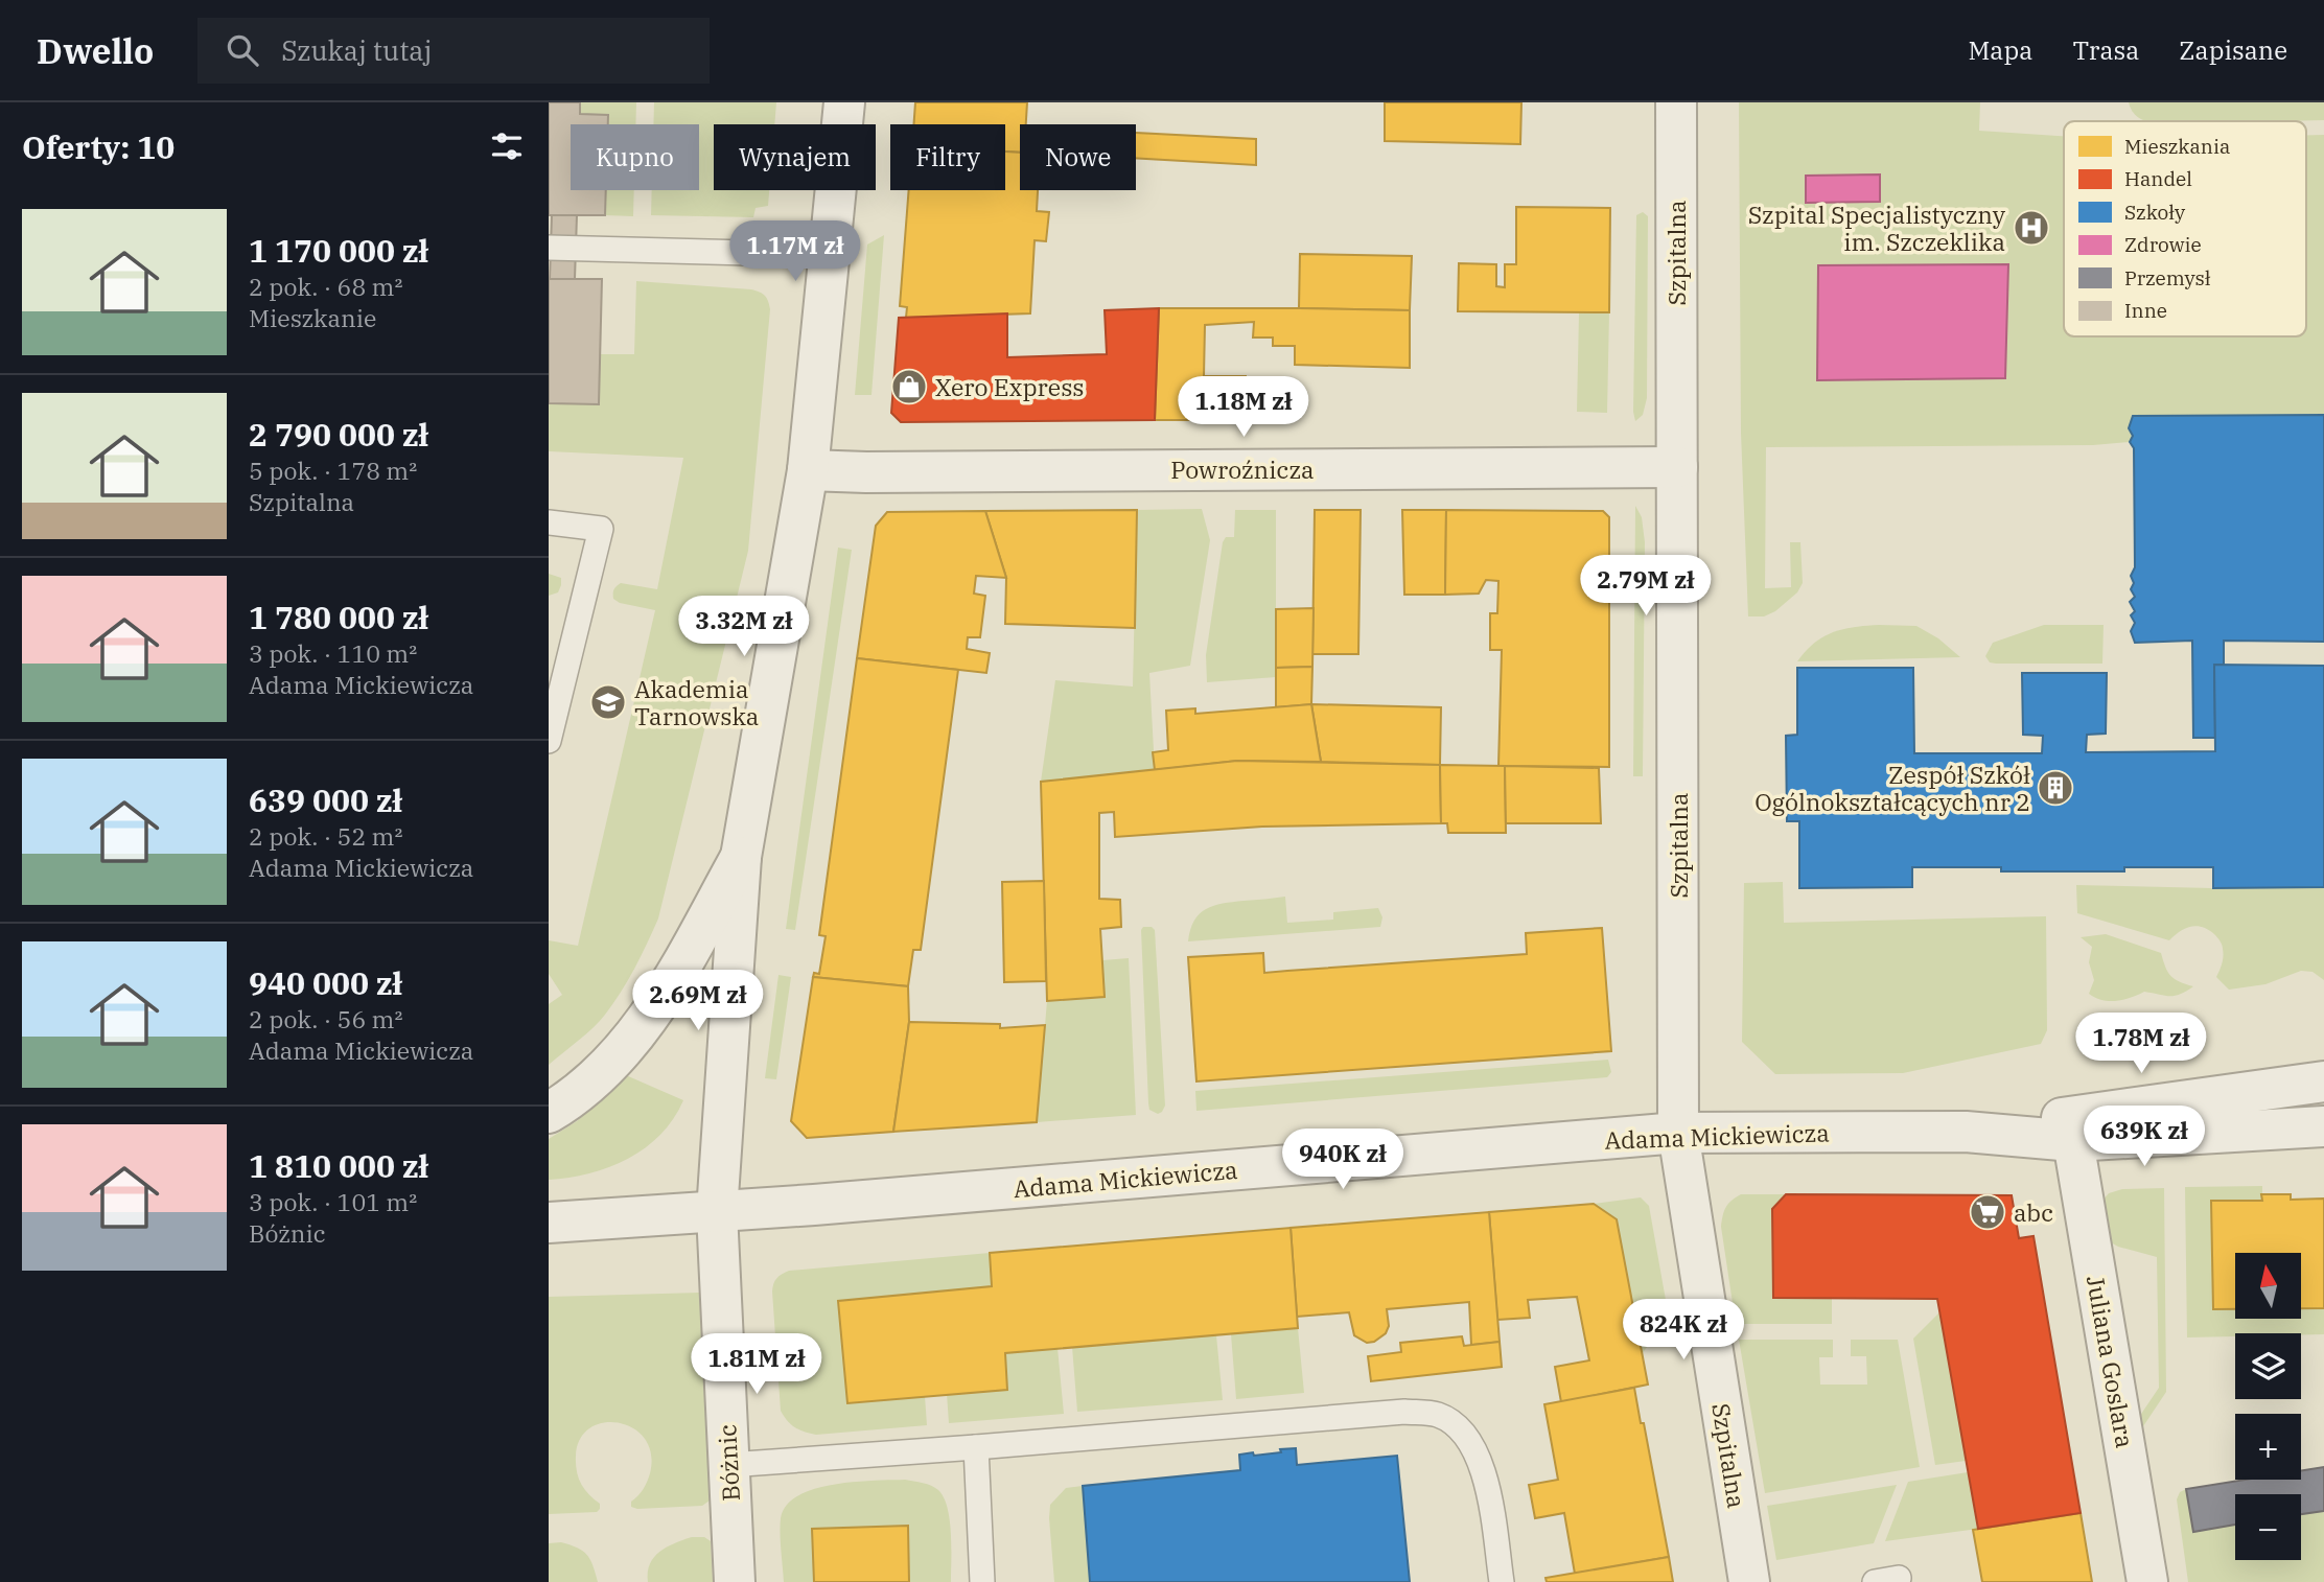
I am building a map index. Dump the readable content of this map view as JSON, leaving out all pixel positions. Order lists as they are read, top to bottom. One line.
{"streets":{"street":["Szpitalna","Powroźnicza","Adama Mickiewicza","Juliana Goslara","Bóżnic"]},"crossings":[["Szpitalna","Powroźnicza"],["Szpitalna","Adama Mickiewicza"],["Adama Mickiewicza","Juliana Goslara"],["Adama Mickiewicza","Bóżnic"]],"places":{"hospital":["Szpital Specjalistyczny im. Szczeklika"],"shop":["Xero Express"],"school or university":["Akademia Tarnowska"],"building":["Zespół Szkół Ogólnokształcących nr 2"],"supermarket":["abc"]},"legend":["Mieszkania","Handel","Szkoły","Zdrowie","Przemysł","Inne"],"north":"top","page":{"header":"Dwello","search":"Szukaj tutaj","nav":["Mapa","Trasa","Zapisane"],"heading":"Oferty: 10","chip":["Kupno","Wynajem","Filtry","Nowe"],"list":[{"name":"1 170 000 zł","note":"2 pok. · 68 m² · Mieszkanie"},{"name":"2 790 000 zł","note":"5 pok. · 178 m² · Szpitalna"},{"name":"1 780 000 zł","note":"3 pok. · 110 m² · Adama Mickiewicza"},{"name":"639 000 zł","note":"2 pok. · 52 m² · Adama Mickiewicza"},{"name":"940 000 zł","note":"2 pok. · 56 m² · Adama Mickiewicza"},{"name":"1 810 000 zł","note":"3 pok. · 101 m² · Bóżnic"}],"price":["1.17M zł","1.18M zł","2.79M zł","3.32M zł","2.69M zł","1.78M zł","639K zł","940K zł","824K zł","1.81M zł"],"map_buttons":["+","−"]}}
